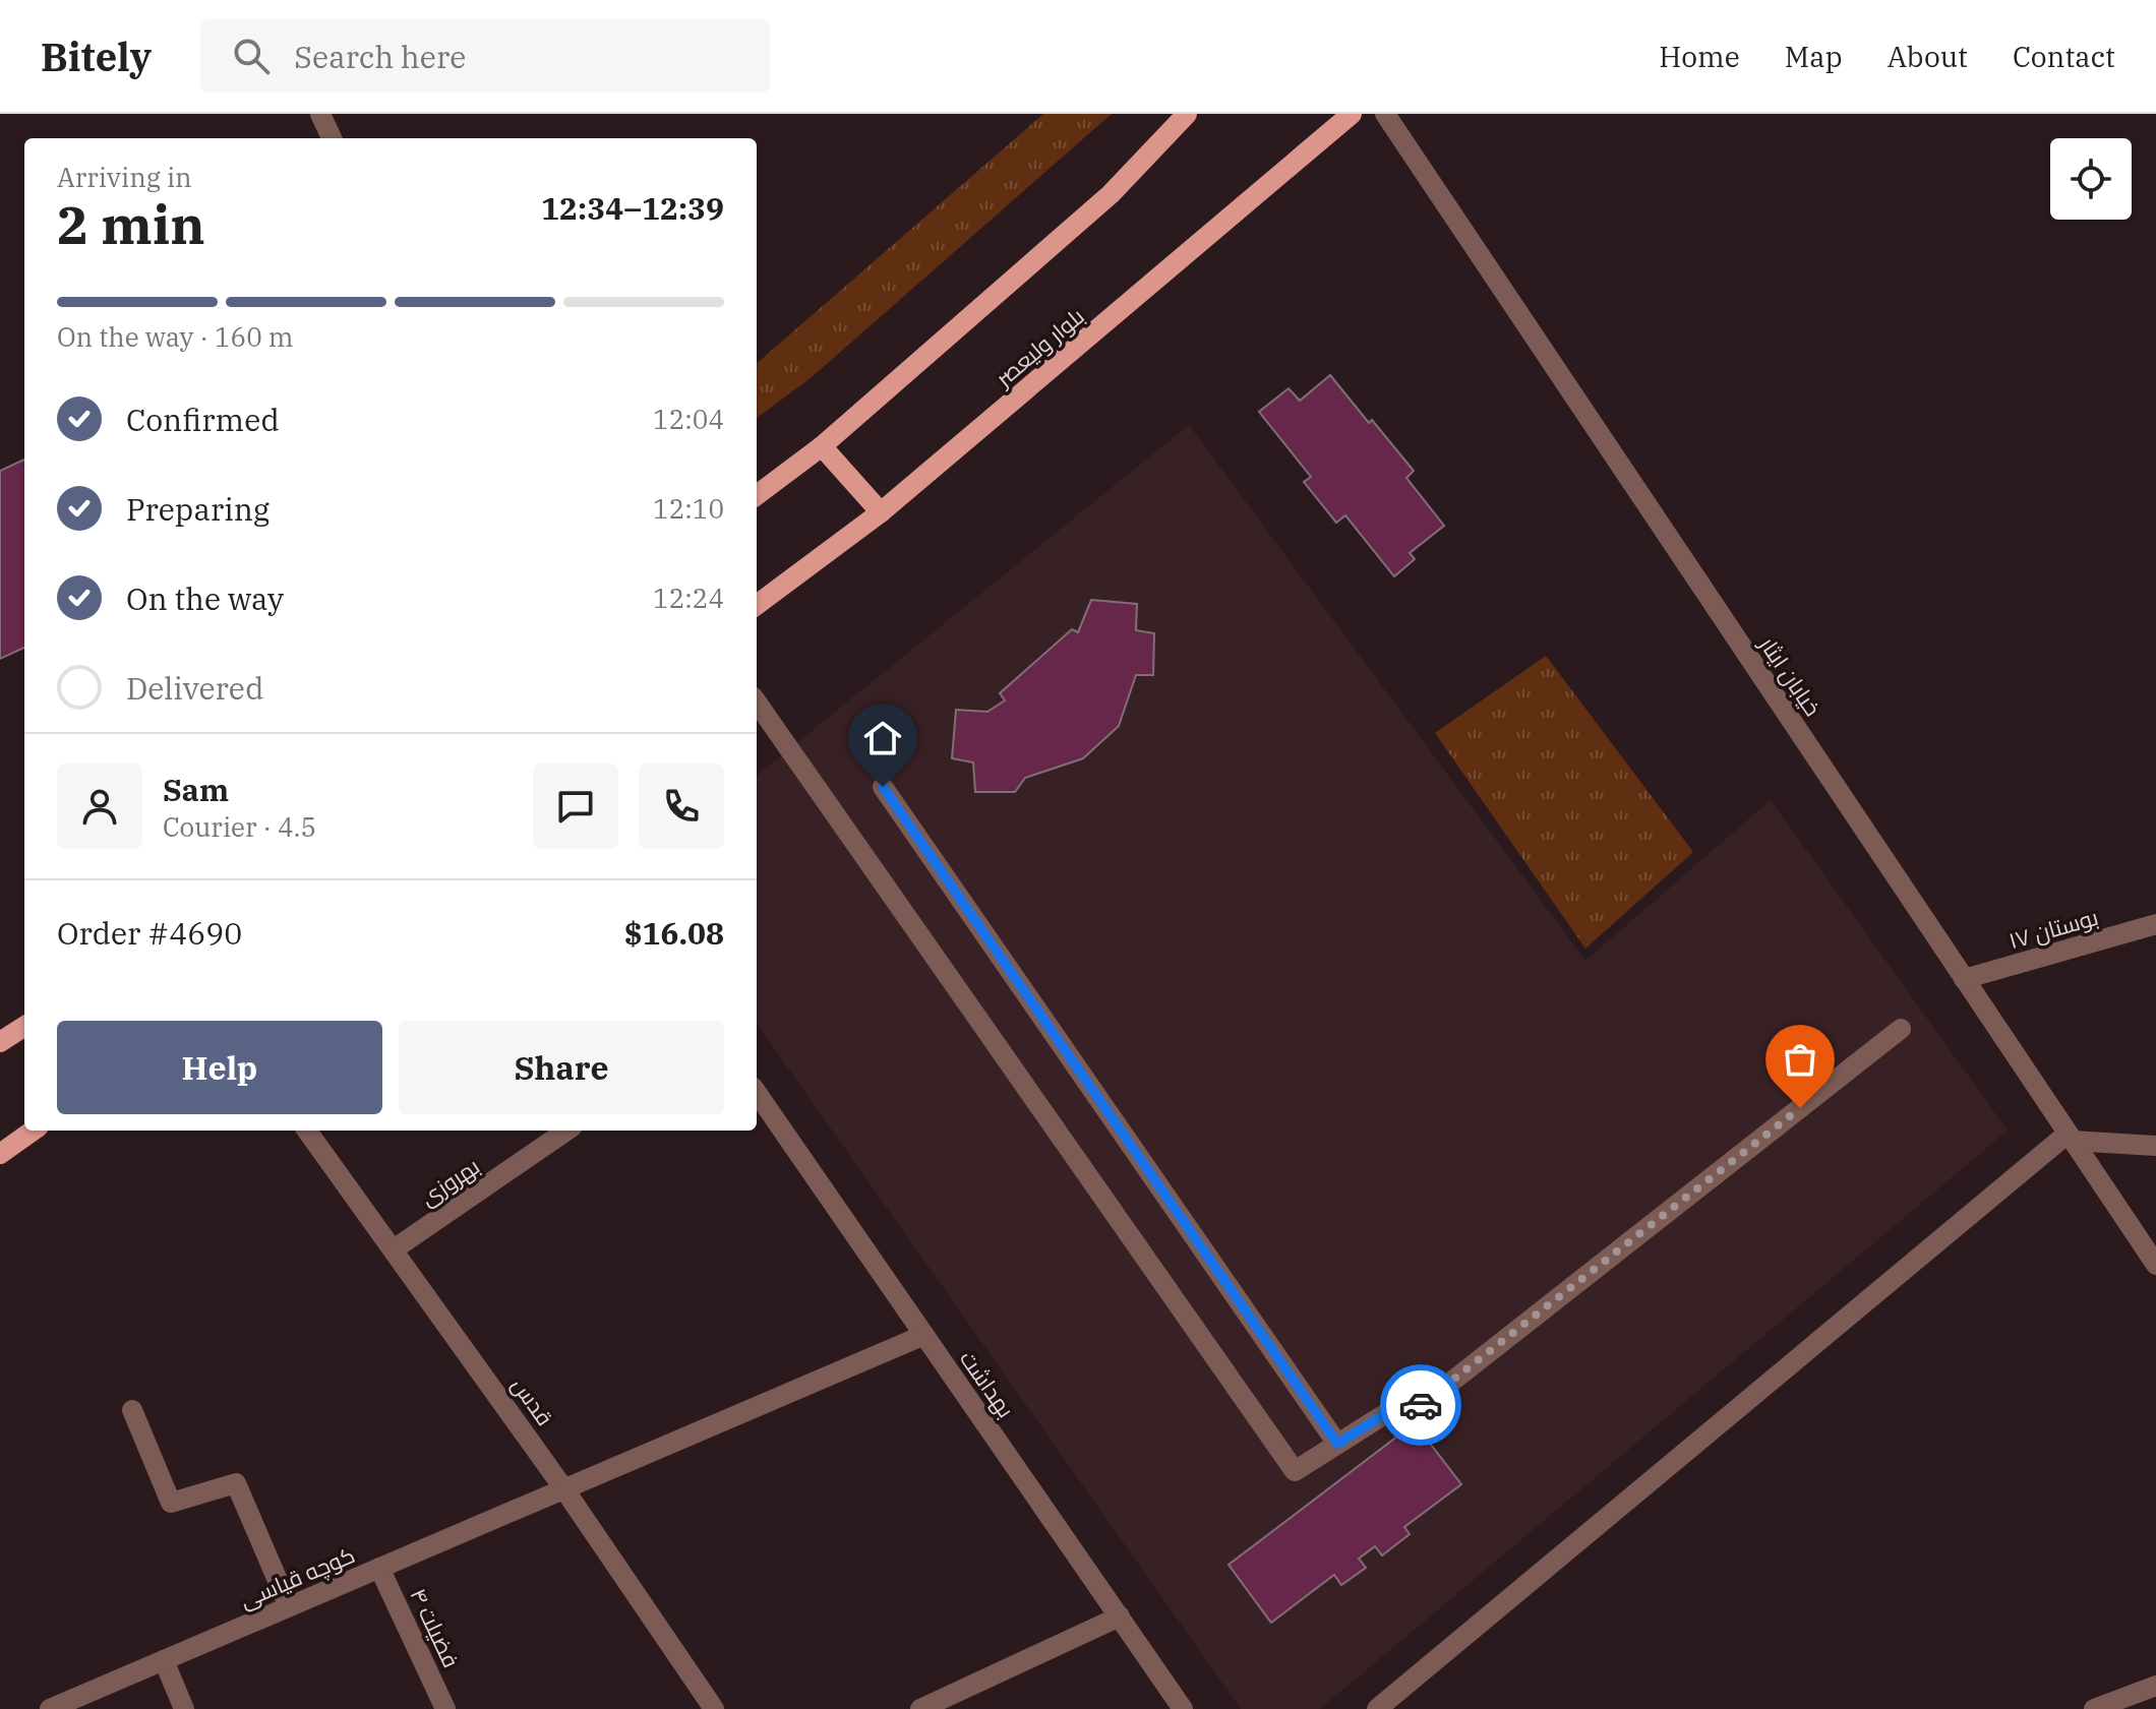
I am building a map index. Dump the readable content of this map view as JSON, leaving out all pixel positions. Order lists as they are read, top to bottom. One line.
{"streets":{"main road":["بلوار ولیعصر"],"street":["خیابان ایثار","بوستان ۱۷","بهروزی","بهداشت","قدس","کوچه قیاسی","فضیلت ۴"]},"crossings":[["خیابان ایثار","بوستان ۱۷"],["بهروزی","قدس"],["بهداشت","کوچه قیاسی"],["قدس","کوچه قیاسی"],["کوچه قیاسی","فضیلت ۴"]],"page":{"header":"Bitely","search":"Search here","nav":["Home","Map","About","Contact"],"heading":["2 min","Arriving in","12:34–12:39"],"panel":["Sam","Courier · 4.5","Order #4690","$16.08"],"bar":"On the way · 160 m","list":[["Confirmed","12:04"],["Preparing","12:10"],["On the way","12:24"],"Delivered"],"buttons":["Help","Share"]}}
